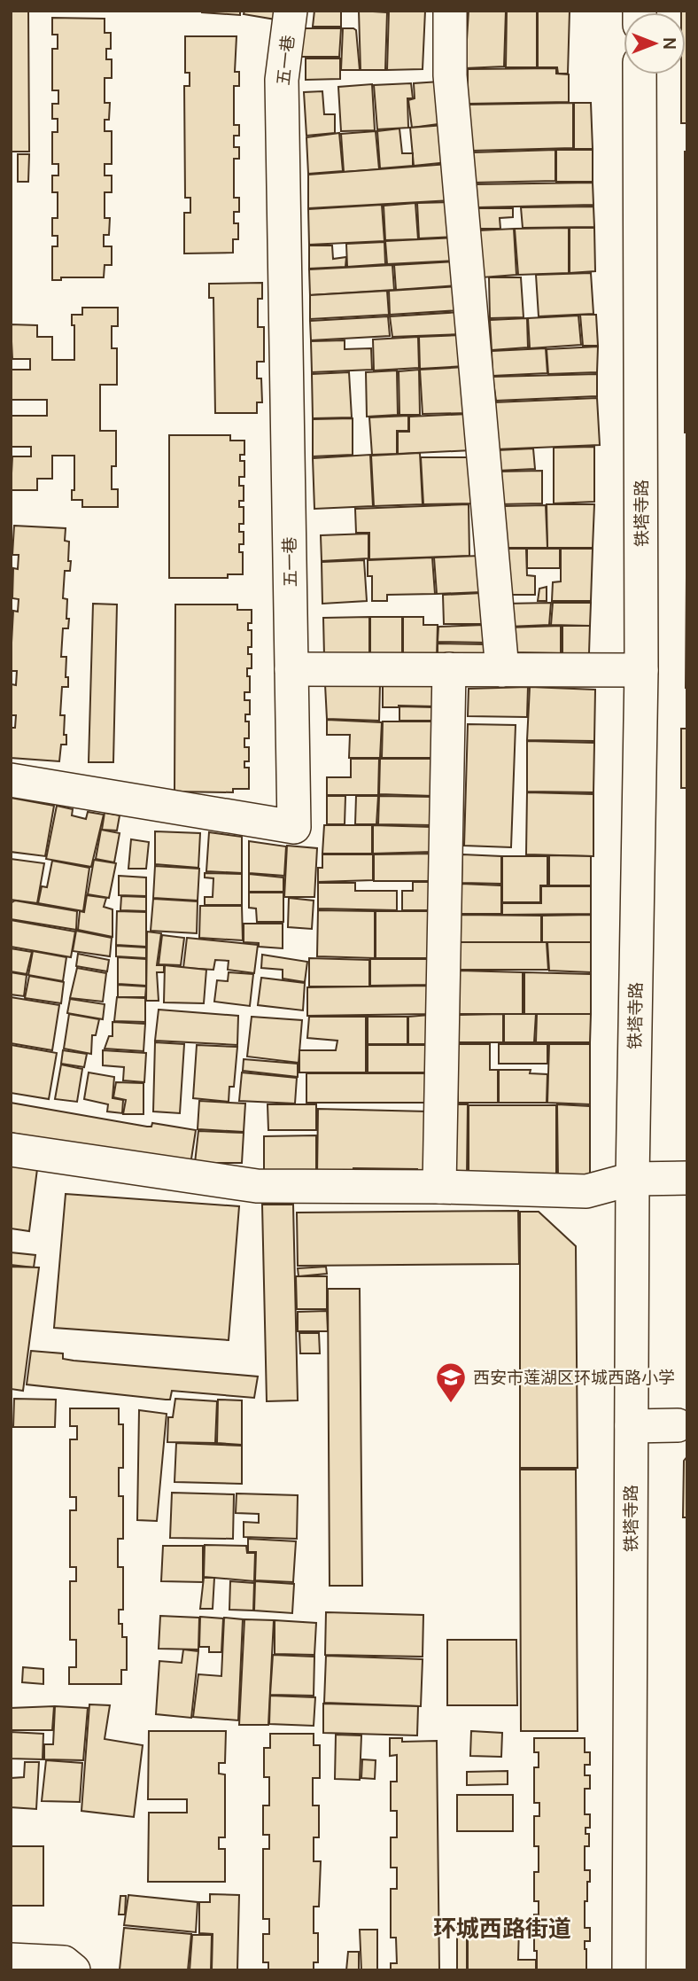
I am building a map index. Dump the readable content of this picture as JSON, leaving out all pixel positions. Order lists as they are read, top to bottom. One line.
{"streets":{"street":["五一巷","铁塔寺路"]},"districts":["环城西路街道"],"places":{"school or university":["西安市莲湖区环城西路小学"]},"north":"right"}
